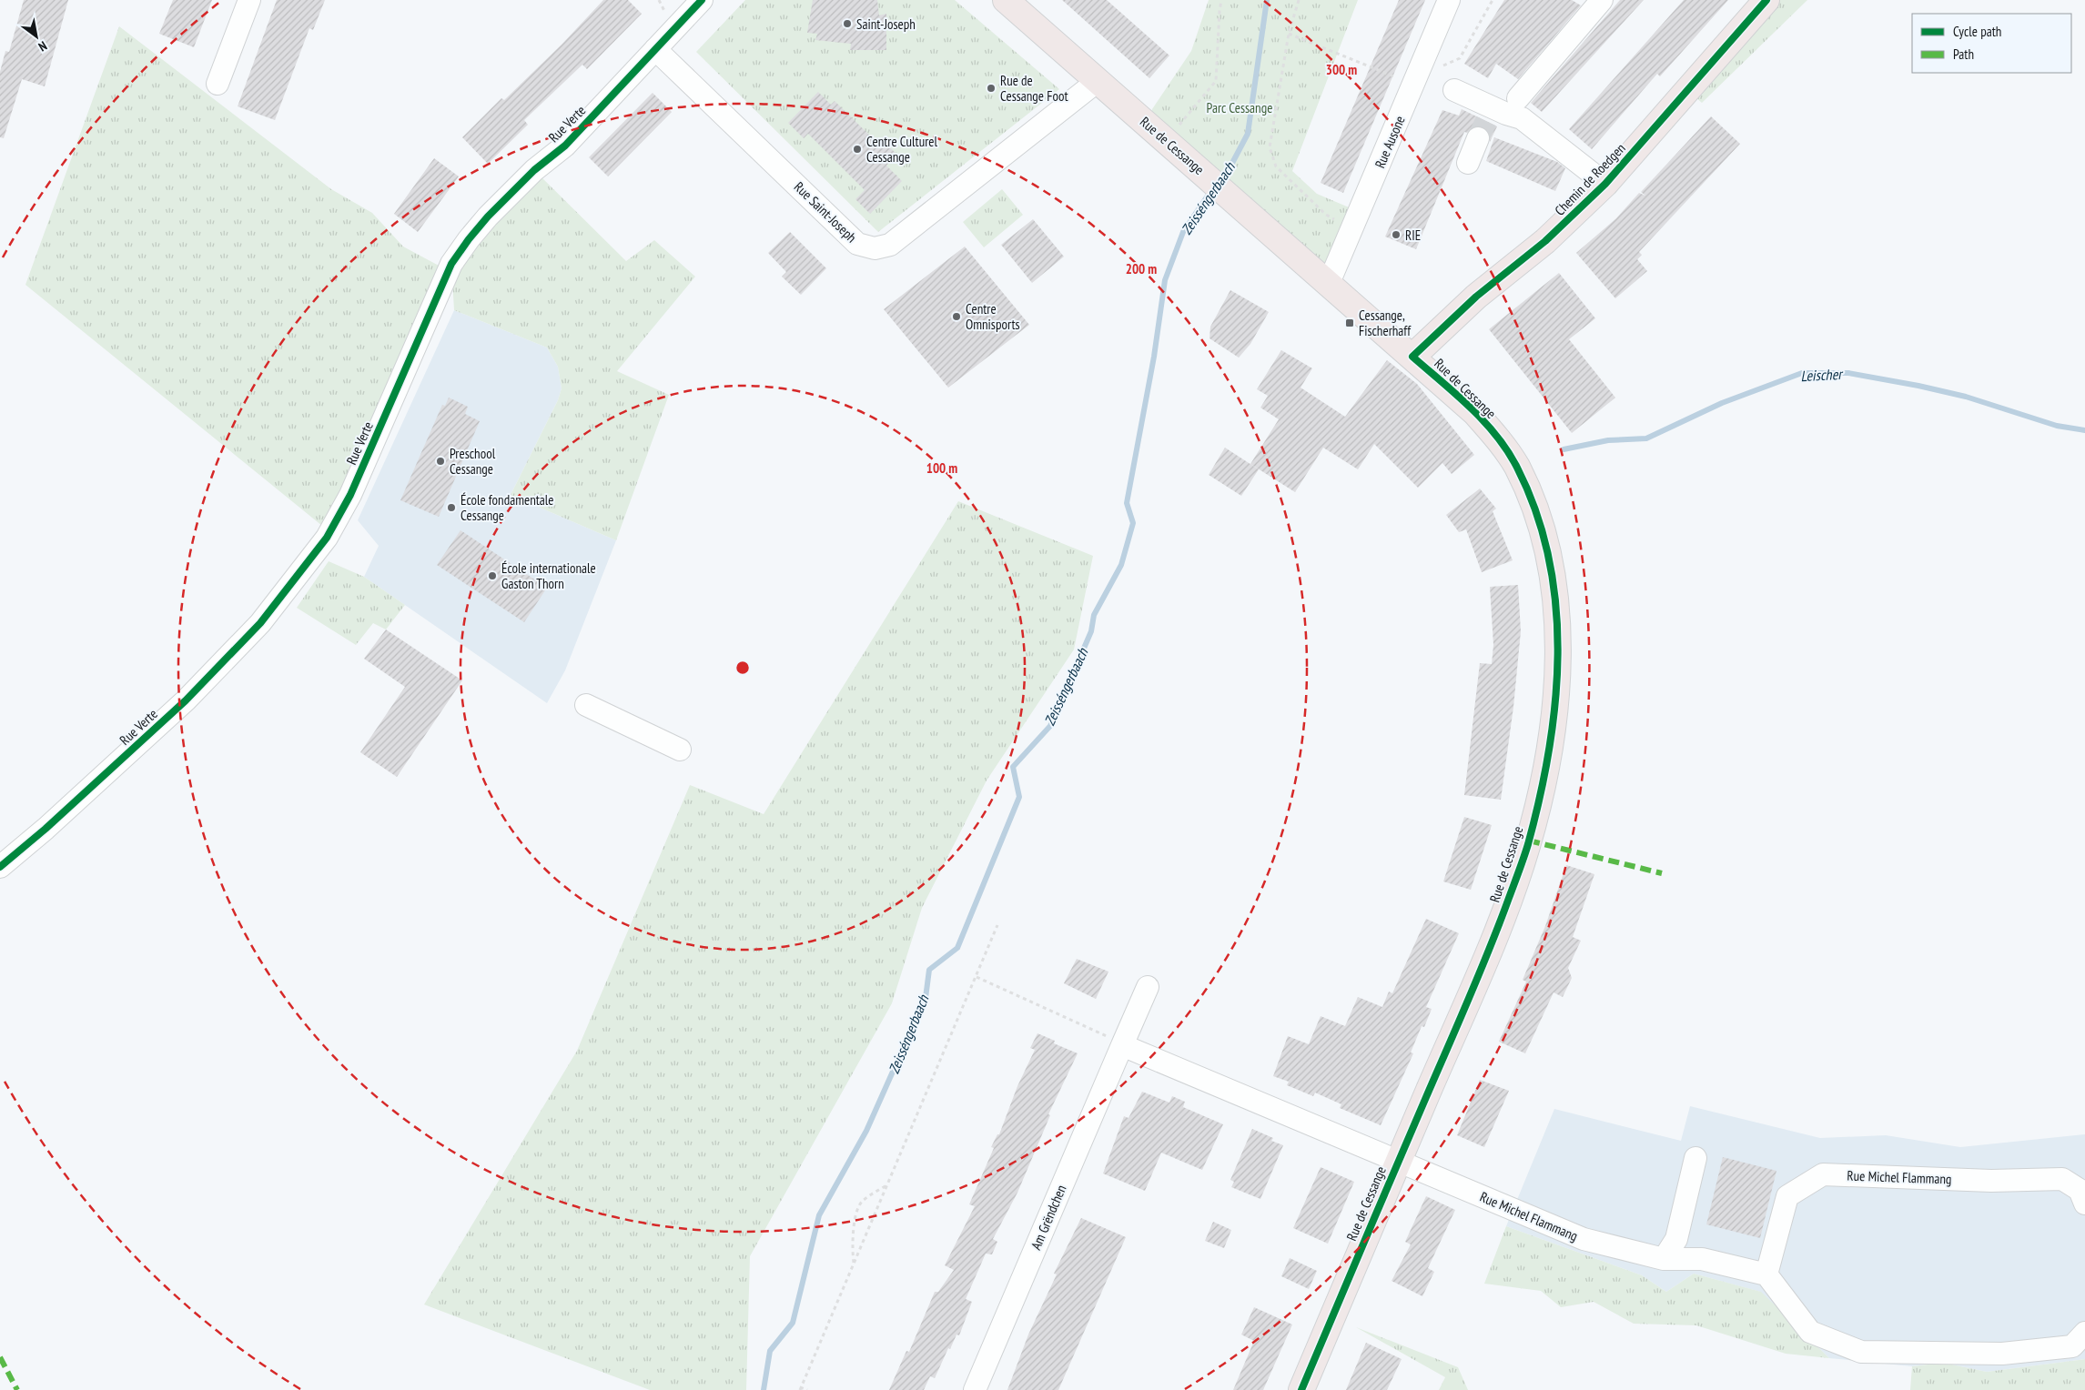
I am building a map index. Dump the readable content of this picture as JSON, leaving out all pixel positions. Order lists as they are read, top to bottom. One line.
{"streets":{"main road":["Rue de Cessange","Chemin de Roedgen"],"street":["Rue Verte","Rue Ausone","Rue Saint-Joseph","Rue Michel Flammang","Am Grëndchen"]},"crossings":[["Rue Verte","Rue Saint-Joseph"],["Rue Ausone","Rue de Cessange"],["Rue de Cessange","Chemin de Roedgen"],["Rue de Cessange","Rue Saint-Joseph"],["Rue de Cessange","Rue Michel Flammang"]],"water":["Zeisséngerbaach","Leischer"],"parks":["Parc Cessange"],"places":{"other":["Saint-Joseph","Rue de Cessange Foot","Centre Culturel Cessange","RIE","Centre Omnisports","Preschool Cessange","École fondamentale Cessange","École internationale Gaston Thorn"],"transit":["Cessange, Fischerhaff"]},"legend":["Cycle path","Path"],"north":"bottom right","rings":["300 m","200 m","100 m"]}
